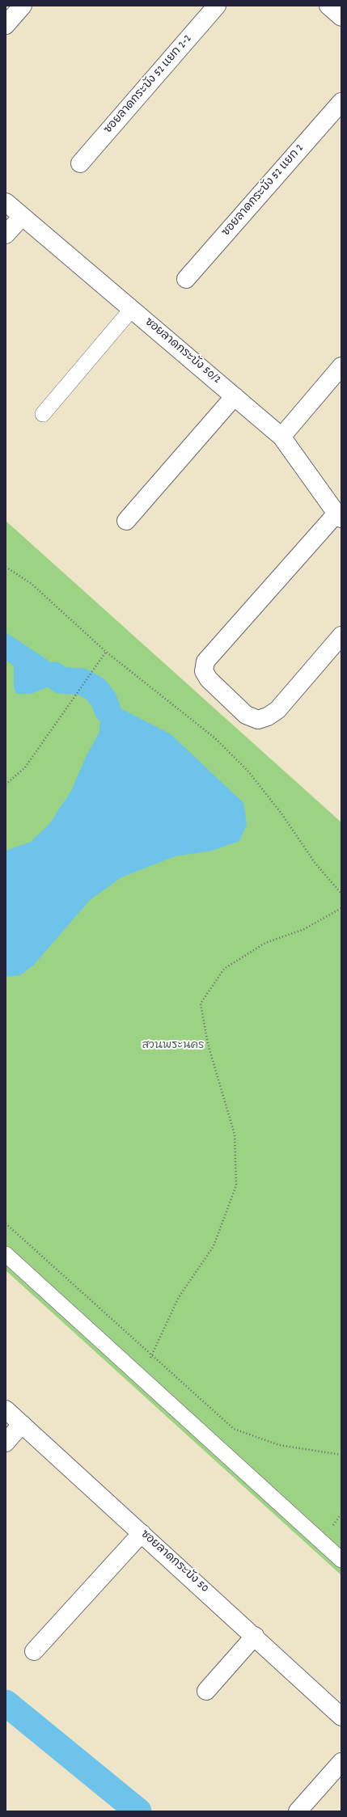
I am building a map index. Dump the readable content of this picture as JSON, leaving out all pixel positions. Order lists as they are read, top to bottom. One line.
{"streets":{"street":["ซอยลาดกระบัง 52 แยก 2-2","ซอยลาดกระบัง 52 แยก 2","ซอยลาดกระบัง 50/2","ซอยลาดกระบัง 50"]},"parks":["สวนพระนคร"]}
